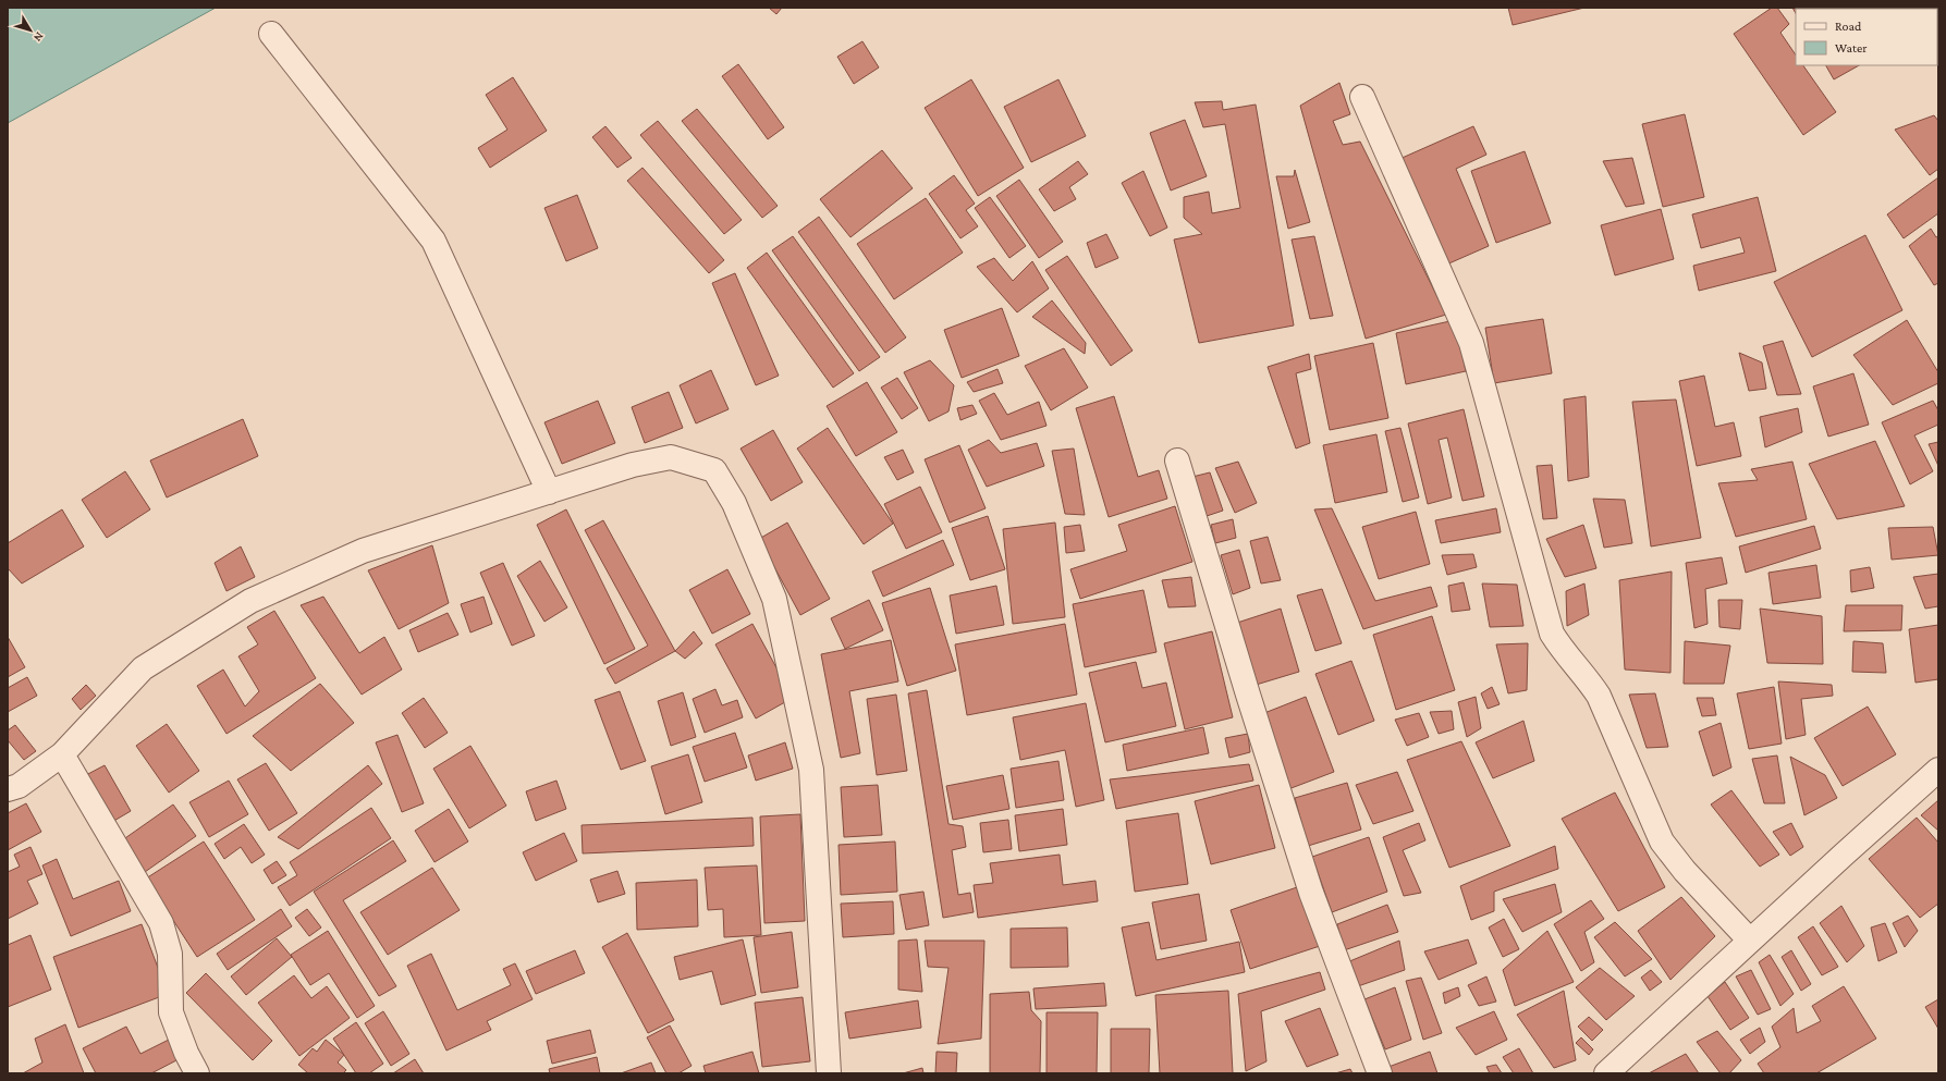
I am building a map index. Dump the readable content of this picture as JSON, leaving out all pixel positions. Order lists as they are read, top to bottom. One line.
{"legend":["Road","Water"],"north":"bottom right"}
